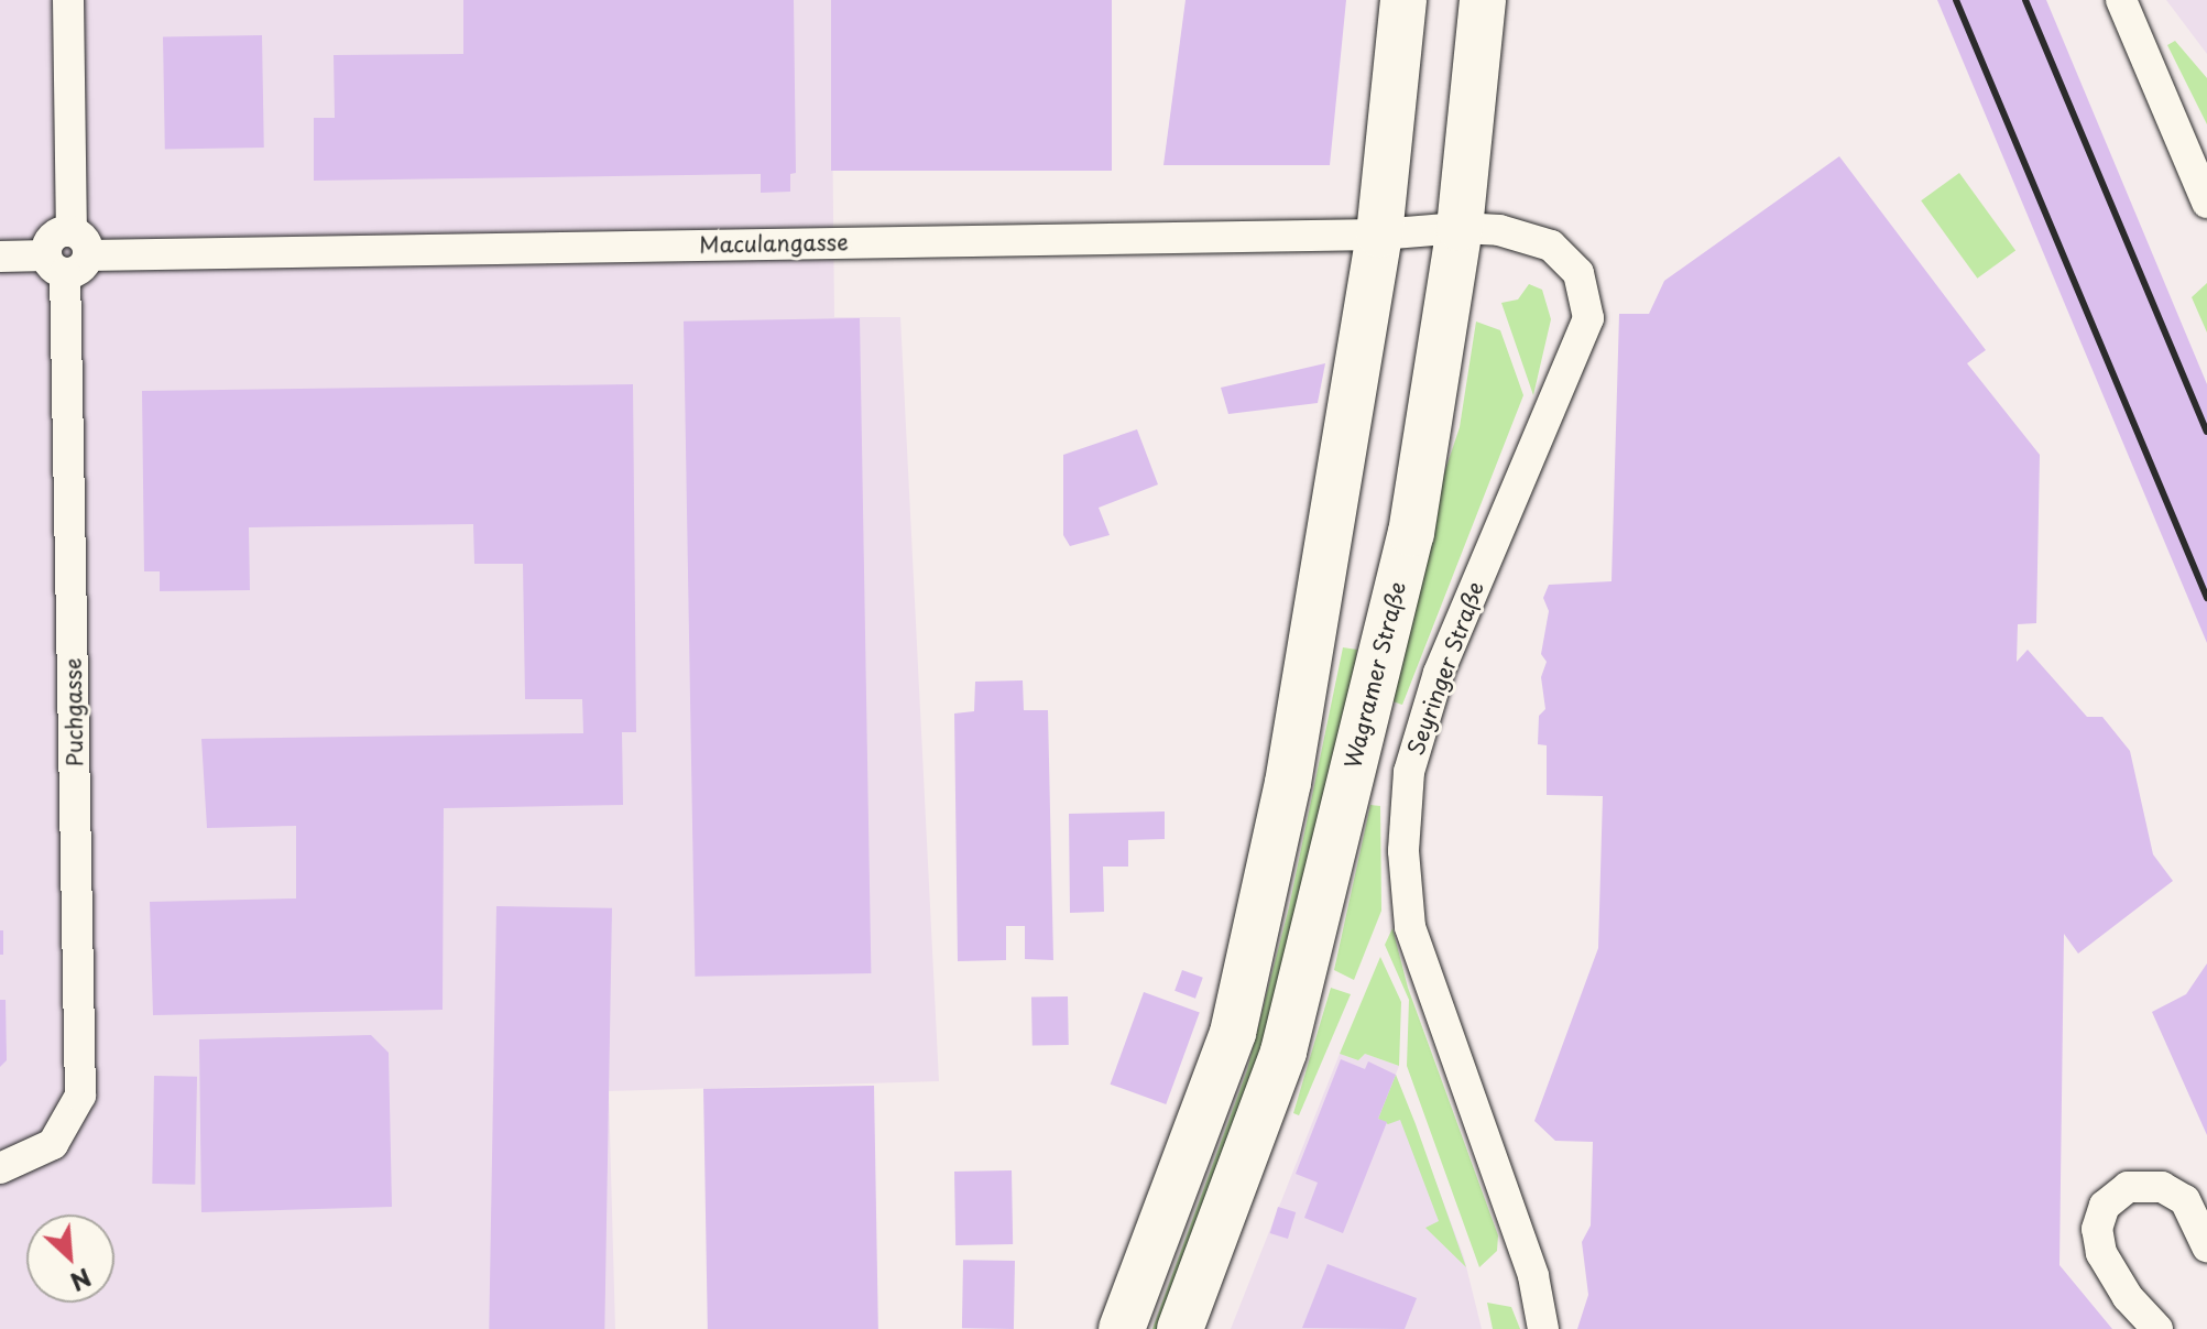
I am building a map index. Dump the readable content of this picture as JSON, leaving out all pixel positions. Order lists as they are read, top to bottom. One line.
{"streets":{"main road":["Wagramer Straße"],"street":["Maculangasse","Seyringer Straße","Puchgasse"]},"crossings":[["Maculangasse","Seyringer Straße"],["Maculangasse","Wagramer Straße"],["Maculangasse","Puchgasse"]],"north":"bottom right"}
